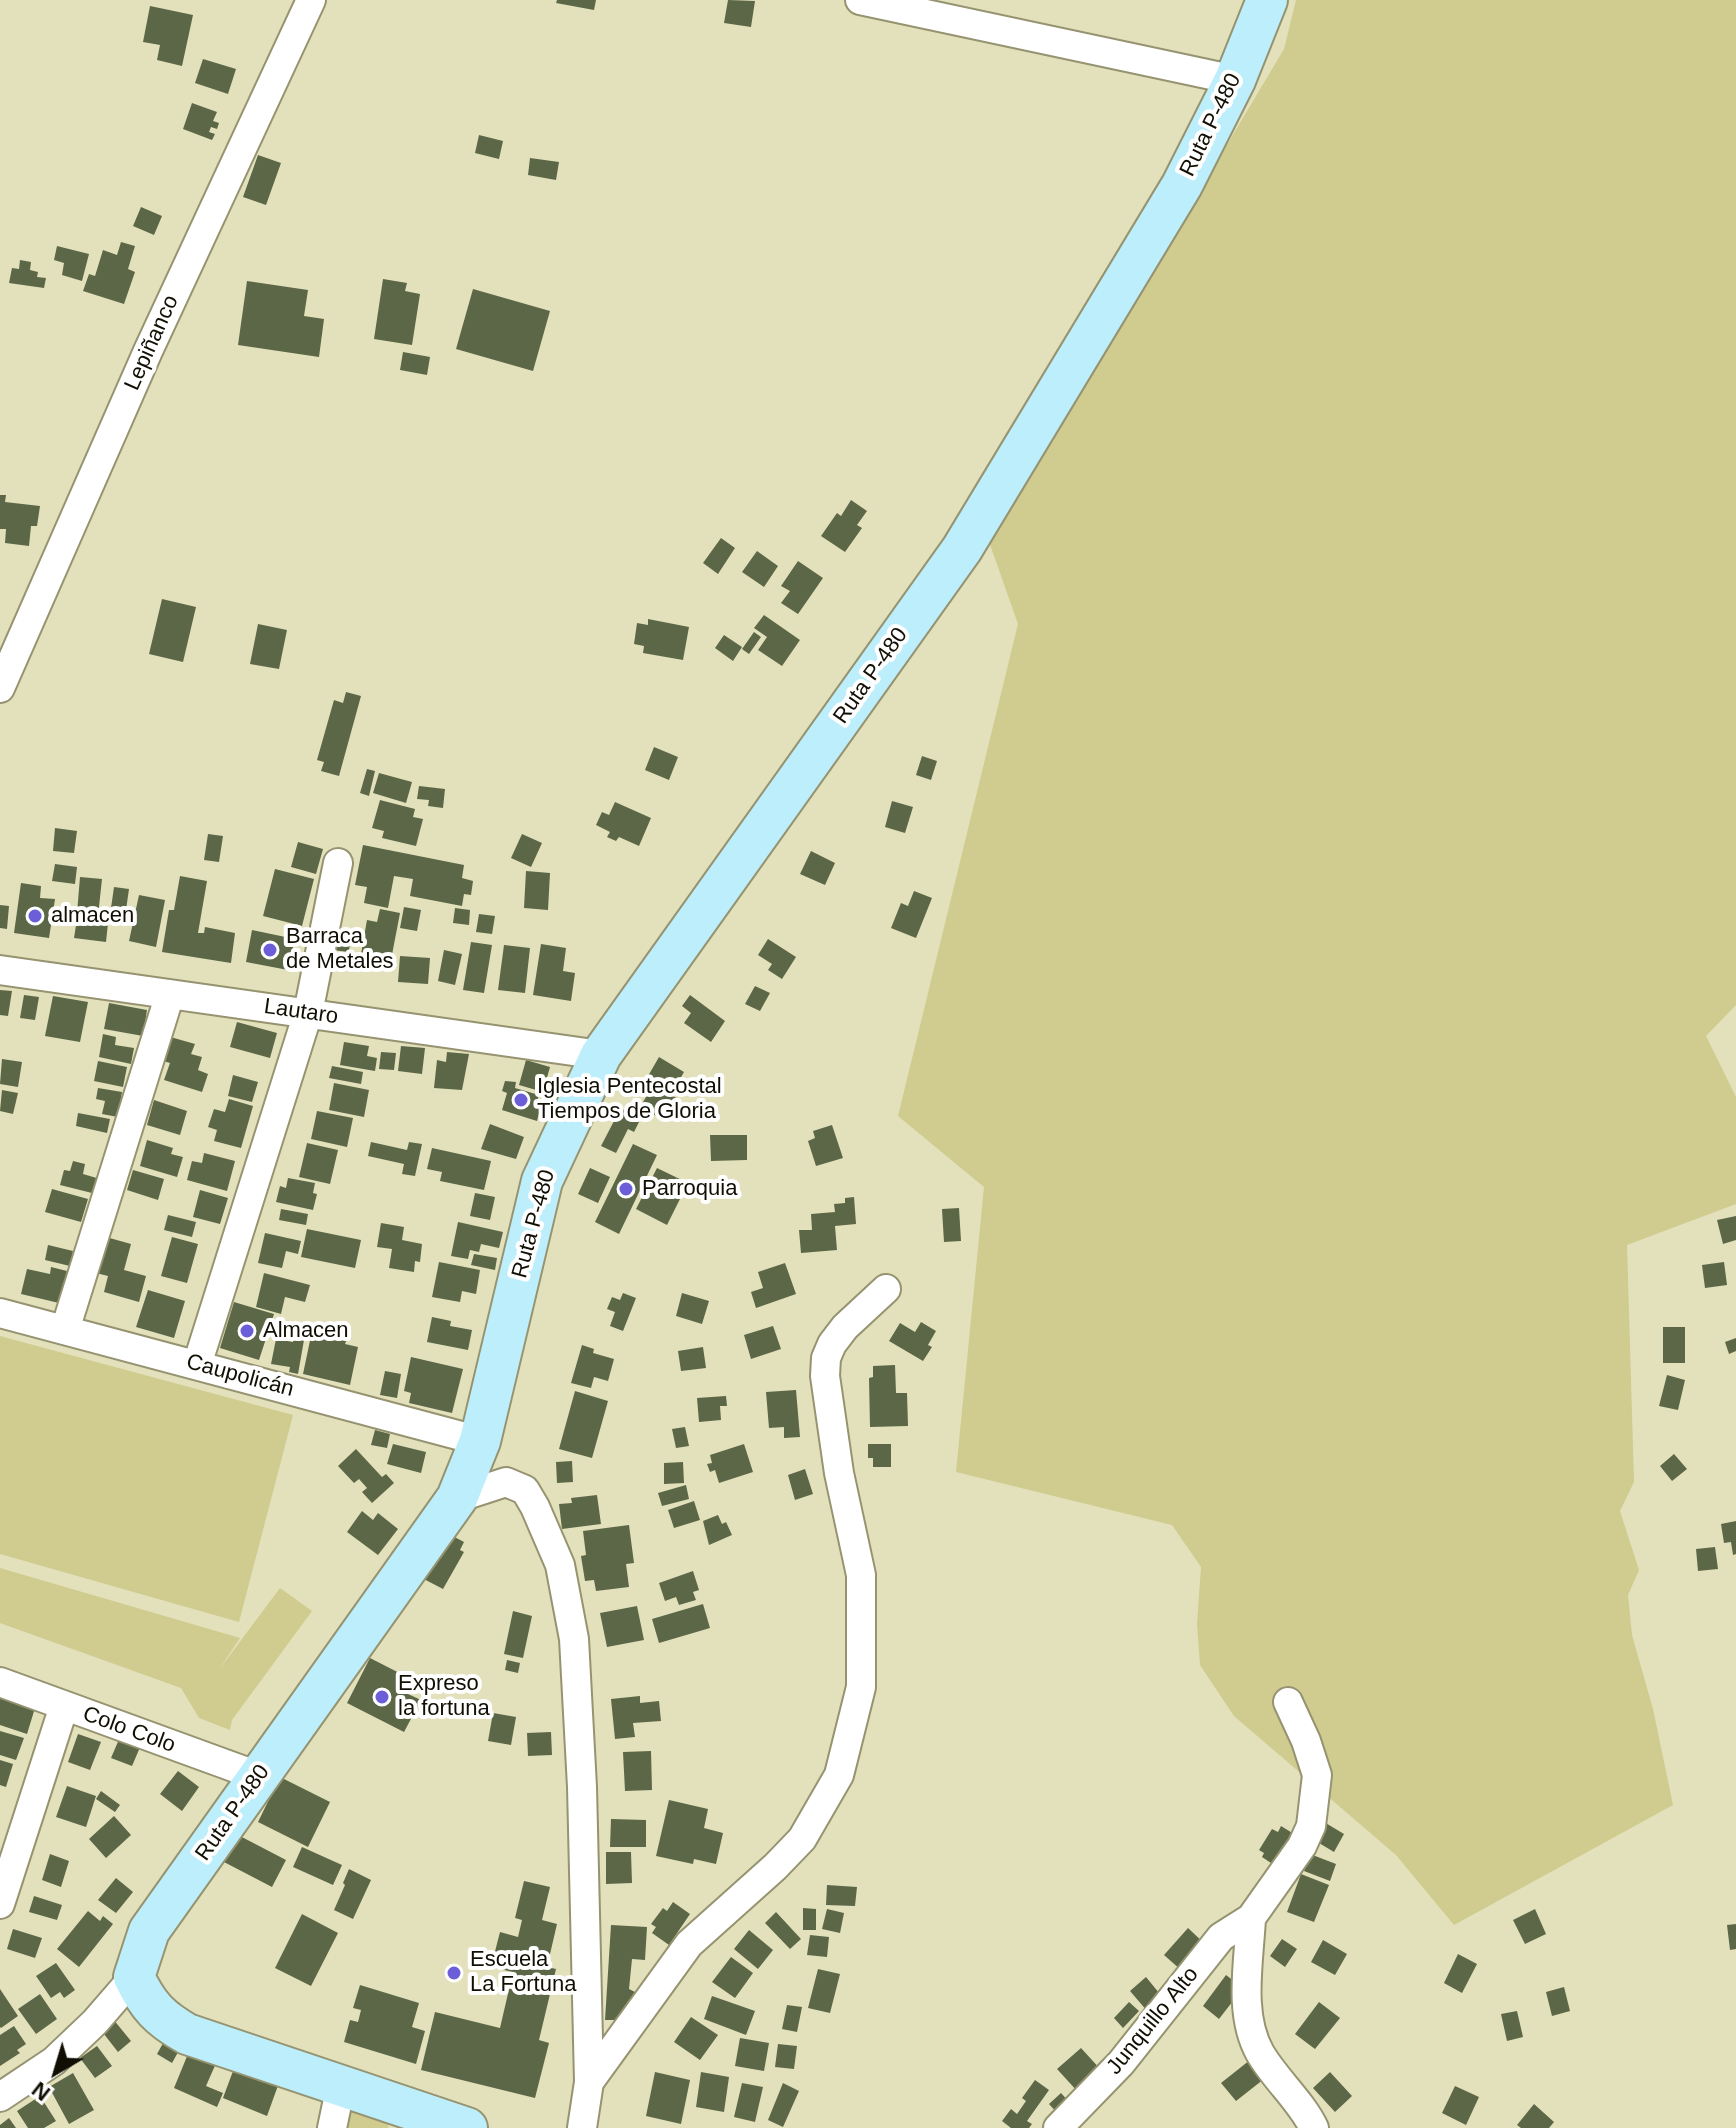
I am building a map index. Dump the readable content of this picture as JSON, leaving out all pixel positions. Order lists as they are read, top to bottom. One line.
{"streets":{"street":["Ruta P-480","Lepiñanco","Lautaro","Caupolicán","Colo Colo","Junquillo Alto"]},"crossings":[["Ruta P-480","Lautaro"],["Ruta P-480","Caupolicán"],["Ruta P-480","Colo Colo"]],"places":["almacen","Barraca de Metales","Iglesia Pentecostal Tiempos de Gloria","Parroquia","Almacen","Expreso la fortuna","Escuela La Fortuna"],"north":"bottom left"}
